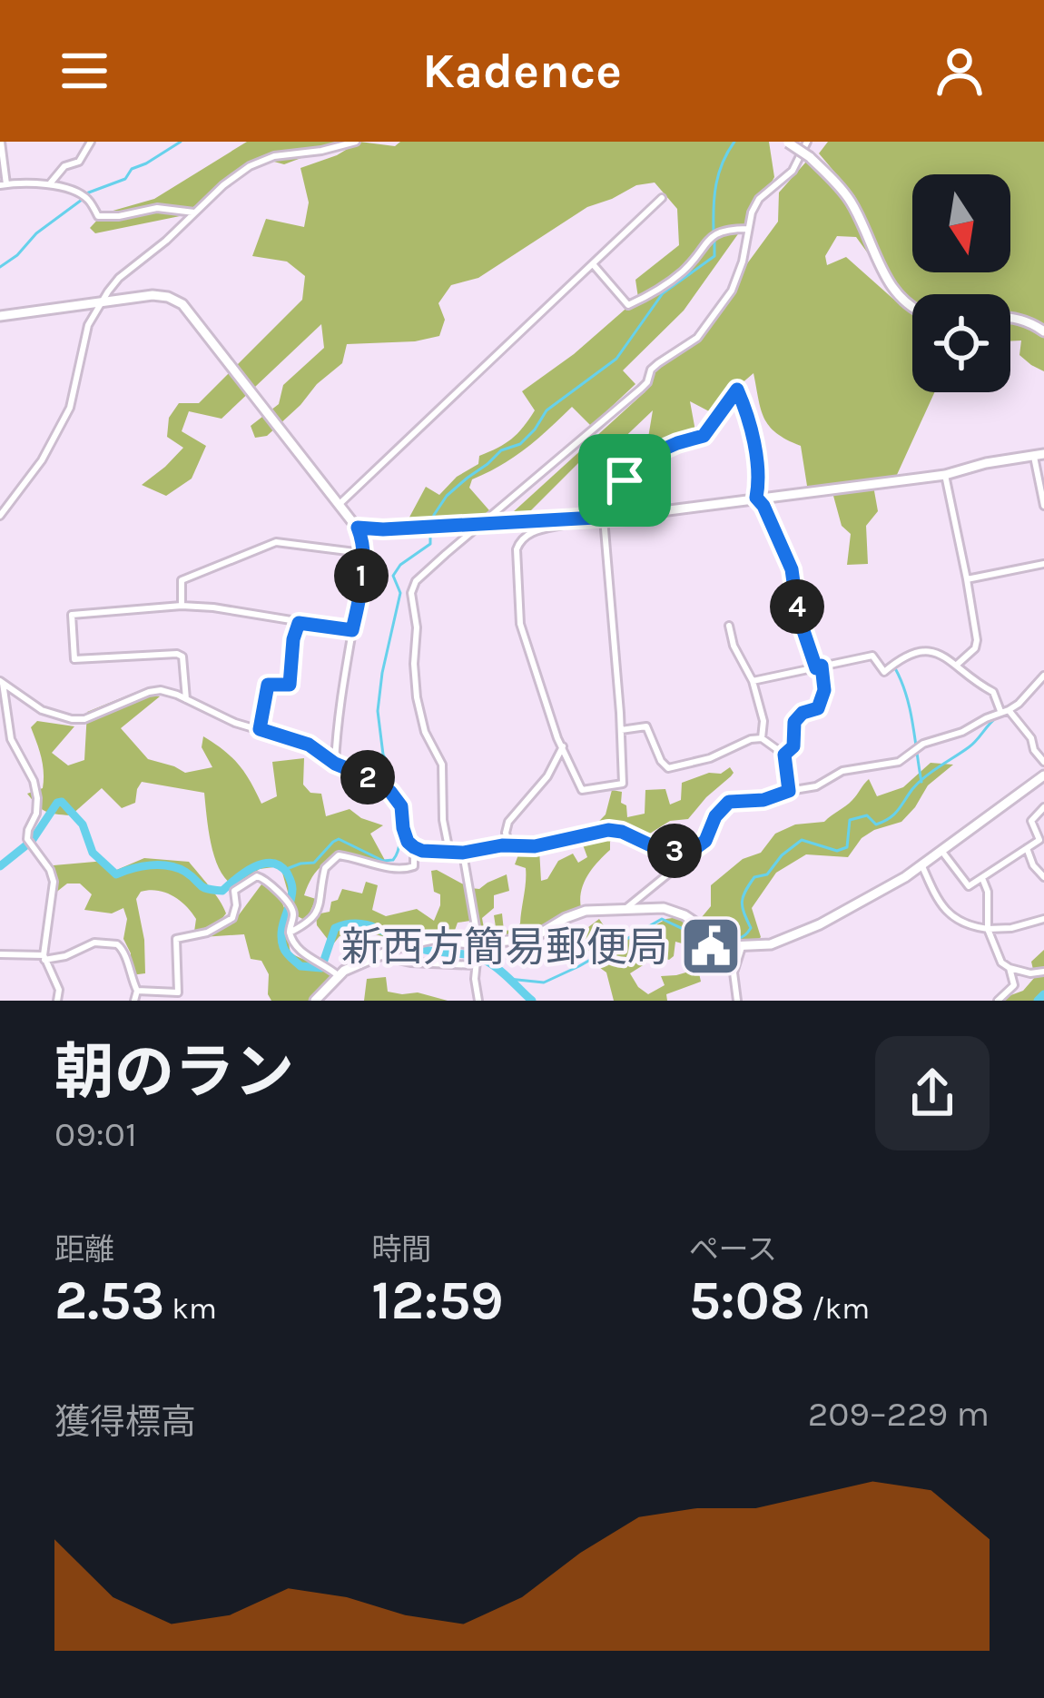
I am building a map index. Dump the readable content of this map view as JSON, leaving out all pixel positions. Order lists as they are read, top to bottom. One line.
{"places":{"public building":["新西方簡易郵便局"]},"north":"bottom","page":{"header":"Kadence","pins":["1","4","2","3"],"heading":["朝のラン","09:01"],"stats":[["距離","2.53 km"],["時間","12:59"],["ペース","5:08 /km"]],"chart":["獲得標高","209–229 m"]}}
